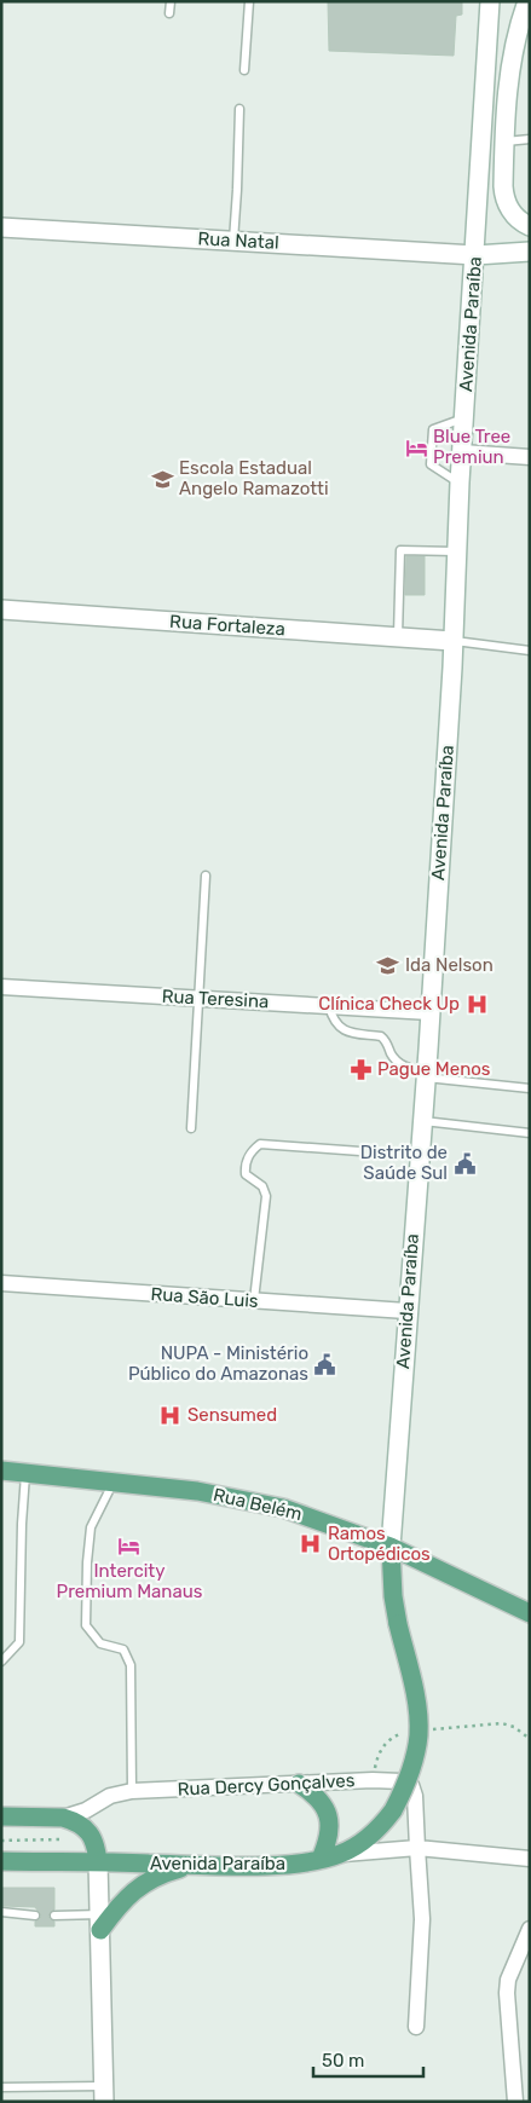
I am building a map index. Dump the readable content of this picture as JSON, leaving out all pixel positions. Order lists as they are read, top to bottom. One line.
{"streets":{"main road":["Rua Natal","Avenida Paraíba","Rua Fortaleza","Rua Belém"],"street":["Rua Teresina","Rua São Luis","Rua Dercy Gonçalves"]},"crossings":[["Rua Natal","Avenida Paraíba"],["Avenida Paraíba","Rua Fortaleza"],["Avenida Paraíba","Rua Teresina"],["Avenida Paraíba","Rua São Luis"],["Avenida Paraíba","Rua Belém"]],"places":{"hotel":["Blue Tree Premiun","Intercity Premium Manaus"],"school or university":["Escola Estadual Angelo Ramazotti","Ida Nelson"],"hospital":["Clínica Check Up","Sensumed","Ramos Ortopédicos"],"pharmacy":["Pague Menos"],"public building":["Distrito de Saúde Sul","NUPA - Ministério Público do Amazonas"]},"scale_bar":"50 m"}
